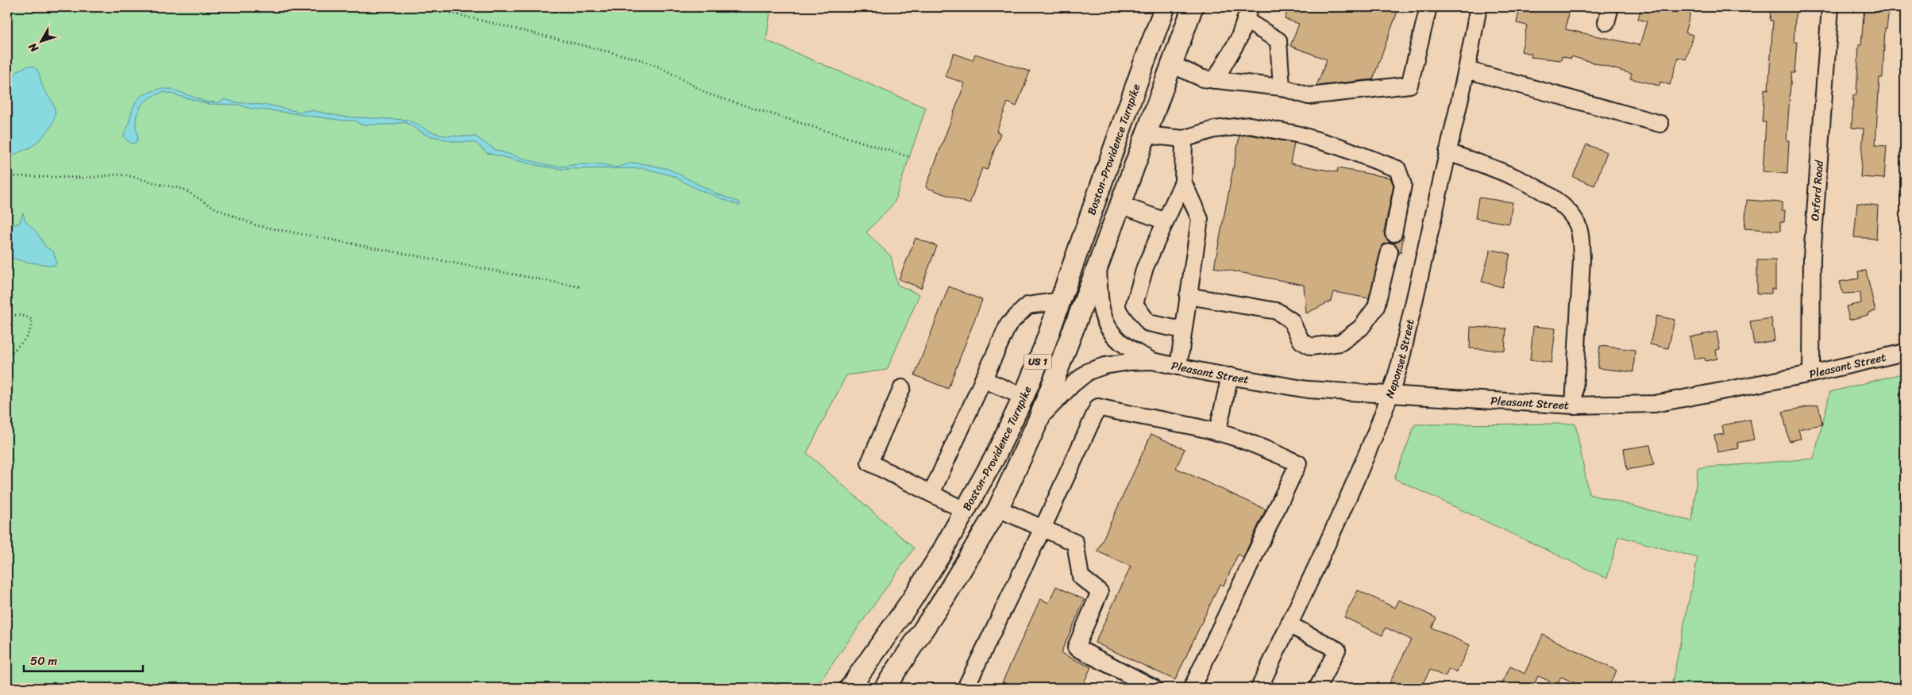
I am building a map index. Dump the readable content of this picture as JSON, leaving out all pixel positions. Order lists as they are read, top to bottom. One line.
{"streets":{"main road":["Boston-Providence Turnpike","US 1"],"street":["Oxford Road","Neponset Street","Pleasant Street"]},"crossings":[["Boston-Providence Turnpike","Pleasant Street"],["Oxford Road","Pleasant Street"],["Neponset Street","Pleasant Street"]],"scale_bar":"50 m","north":"bottom left"}
